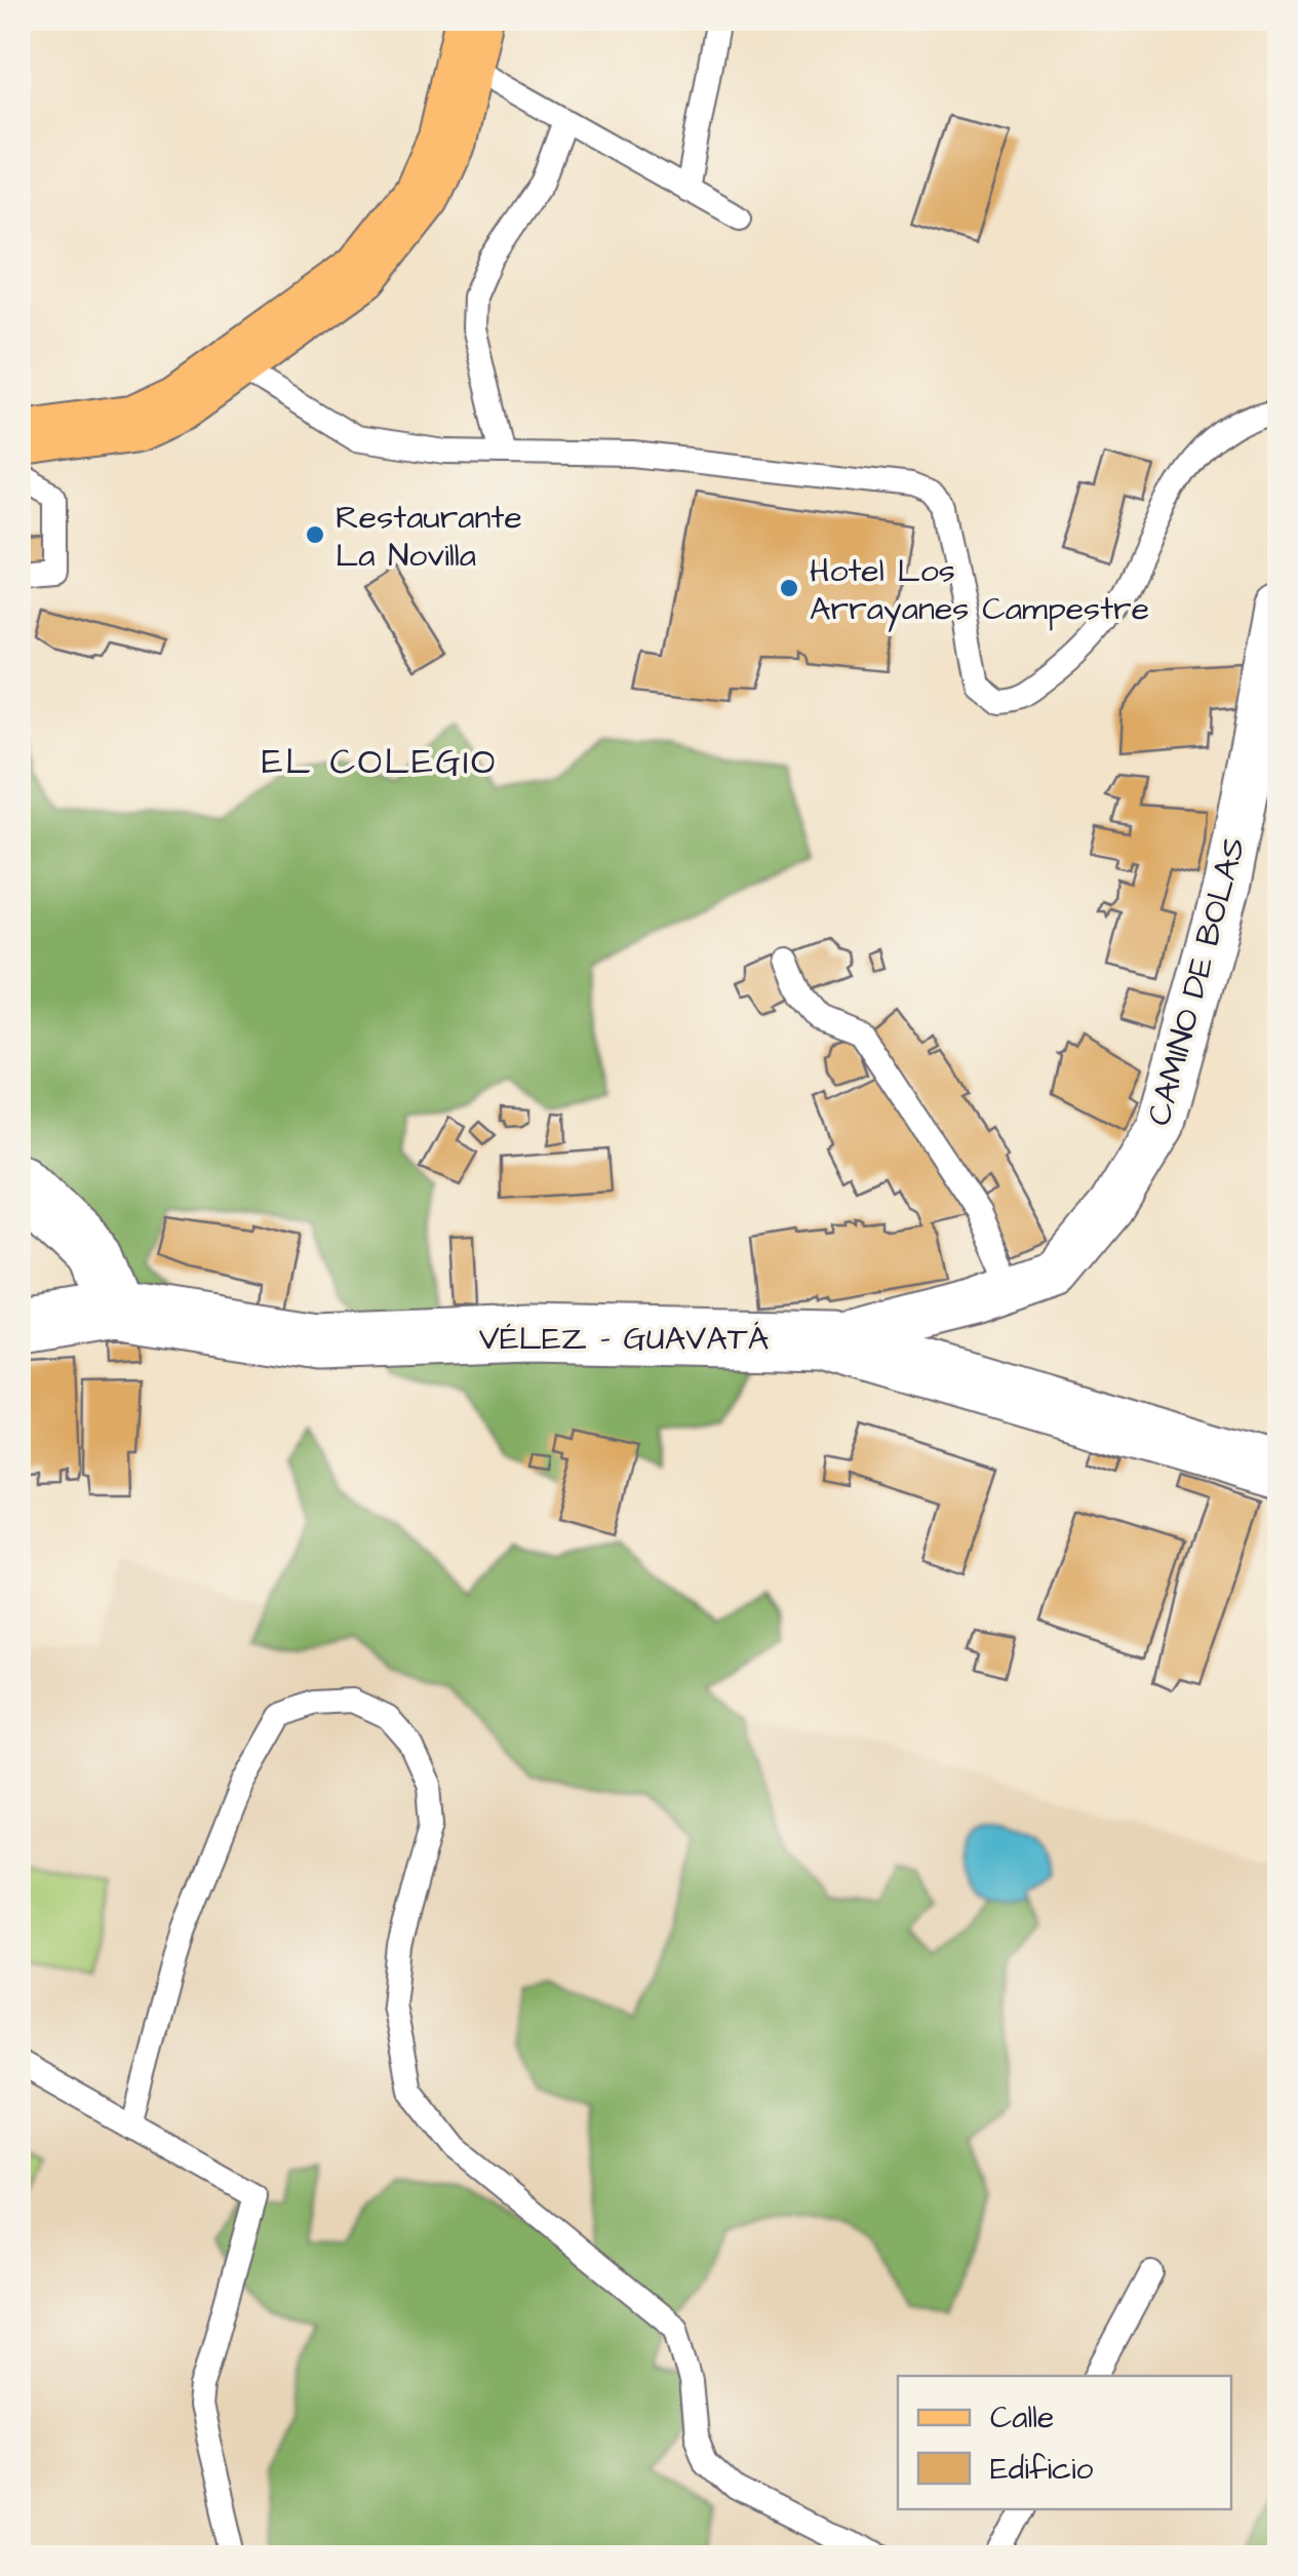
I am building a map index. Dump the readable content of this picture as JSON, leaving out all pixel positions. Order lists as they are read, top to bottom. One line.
{"streets":{"street":["CAMINO DE BOLAS","VÉLEZ - GUAVATÁ"]},"crossings":[["CAMINO DE BOLAS","VÉLEZ - GUAVATÁ"]],"districts":["EL COLEGIO"],"places":["Restaurante La Novilla","Hotel Los Arrayanes Campestre"],"legend":["Calle","Edificio"]}
